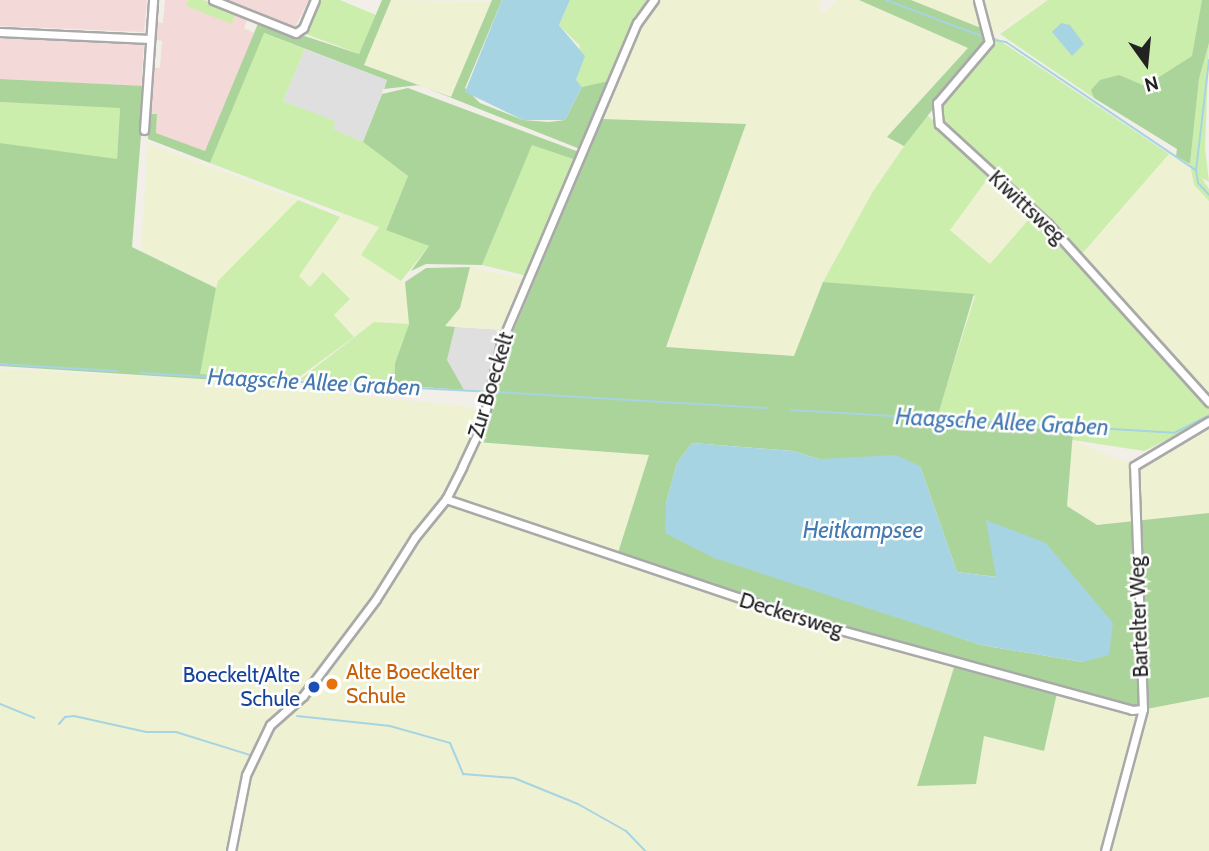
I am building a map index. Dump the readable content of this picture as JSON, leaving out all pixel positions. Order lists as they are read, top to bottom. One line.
{"streets":{"street":["Kiwittsweg","Zur Boeckelt","Deckersweg","Bartelter Weg"]},"crossings":[["Zur Boeckelt","Deckersweg"],["Deckersweg","Bartelter Weg"]],"water":["Haagsche Allee Graben","Heitkampsee"],"places":["Alte Boeckelter Schule","Boeckelt/Alte Schule"],"north":"bottom"}
